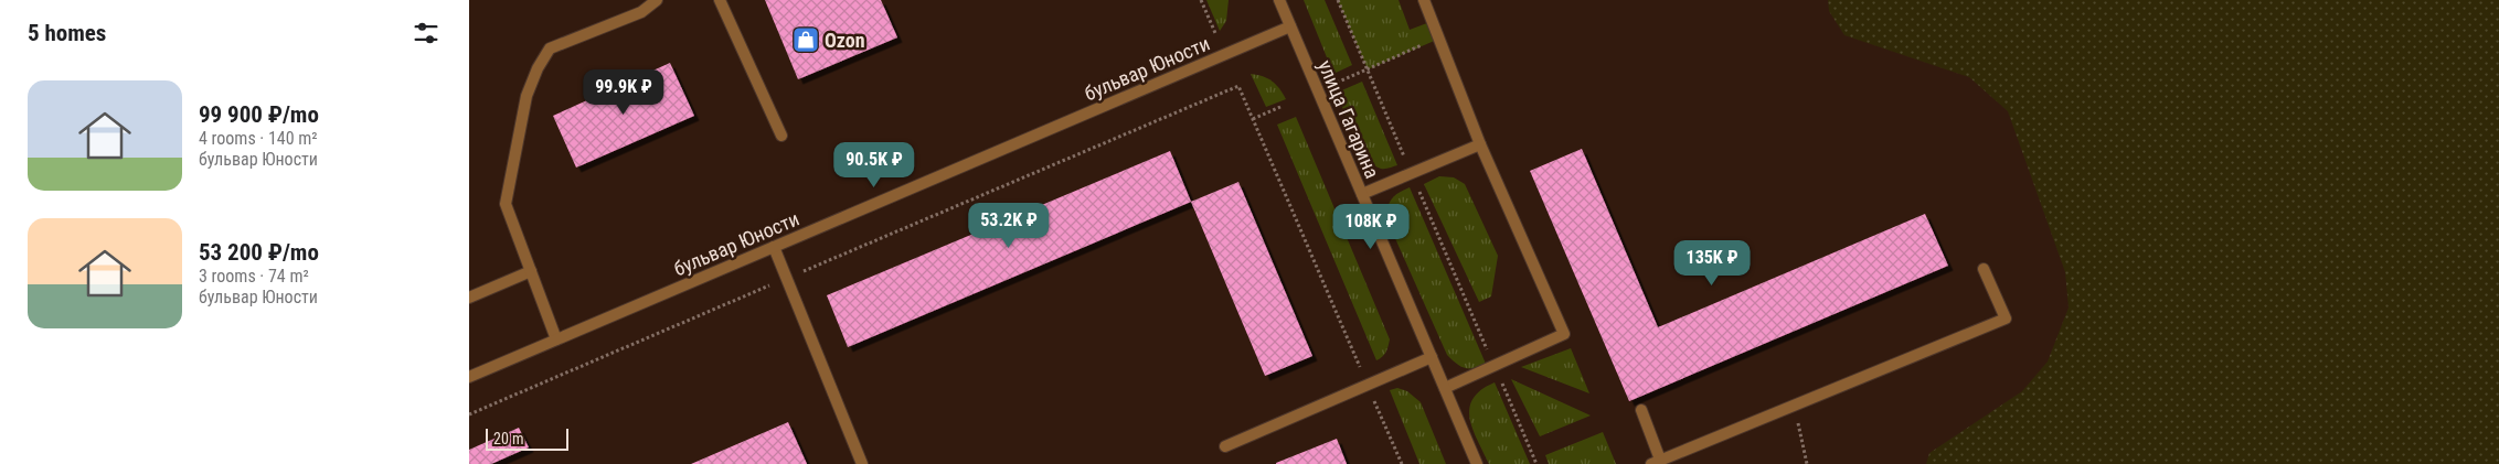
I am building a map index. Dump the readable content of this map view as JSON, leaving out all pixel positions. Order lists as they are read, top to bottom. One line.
{"streets":{"street":["бульвар Юности","улица Гагарина"]},"crossings":[["бульвар Юности","улица Гагарина"]],"places":{"shop":["Ozon"]},"scale_bar":"20 m","page":{"heading":"5 homes","list":[{"name":"99 900 ₽/mo","note":"4 rooms · 140 m² · бульвар Юности"},{"name":"53 200 ₽/mo","note":"3 rooms · 74 m² · бульвар Юности"}],"price":["99.9K ₽","90.5K ₽","53.2K ₽","108K ₽","135K ₽"],"scale":"20 m"}}
